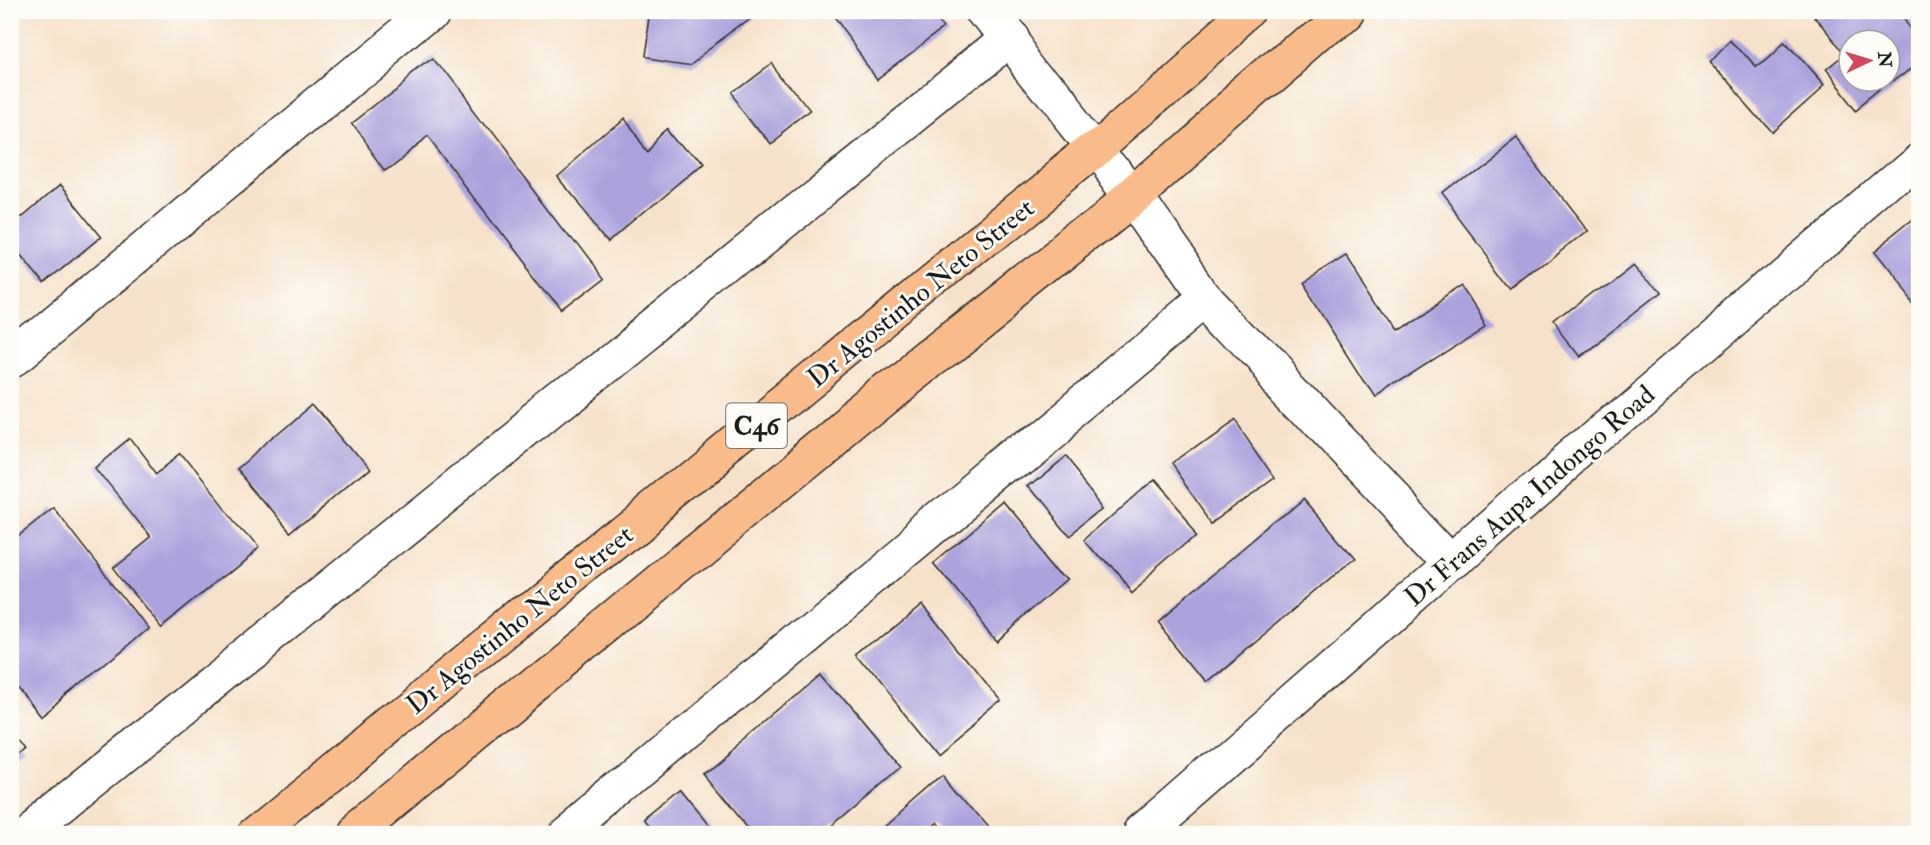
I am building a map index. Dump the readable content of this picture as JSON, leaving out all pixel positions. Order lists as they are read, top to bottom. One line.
{"streets":{"main road":["Dr Agostinho Neto Street","C46"],"street":["Dr Frans Aupa Indongo Road"]},"north":"right"}
